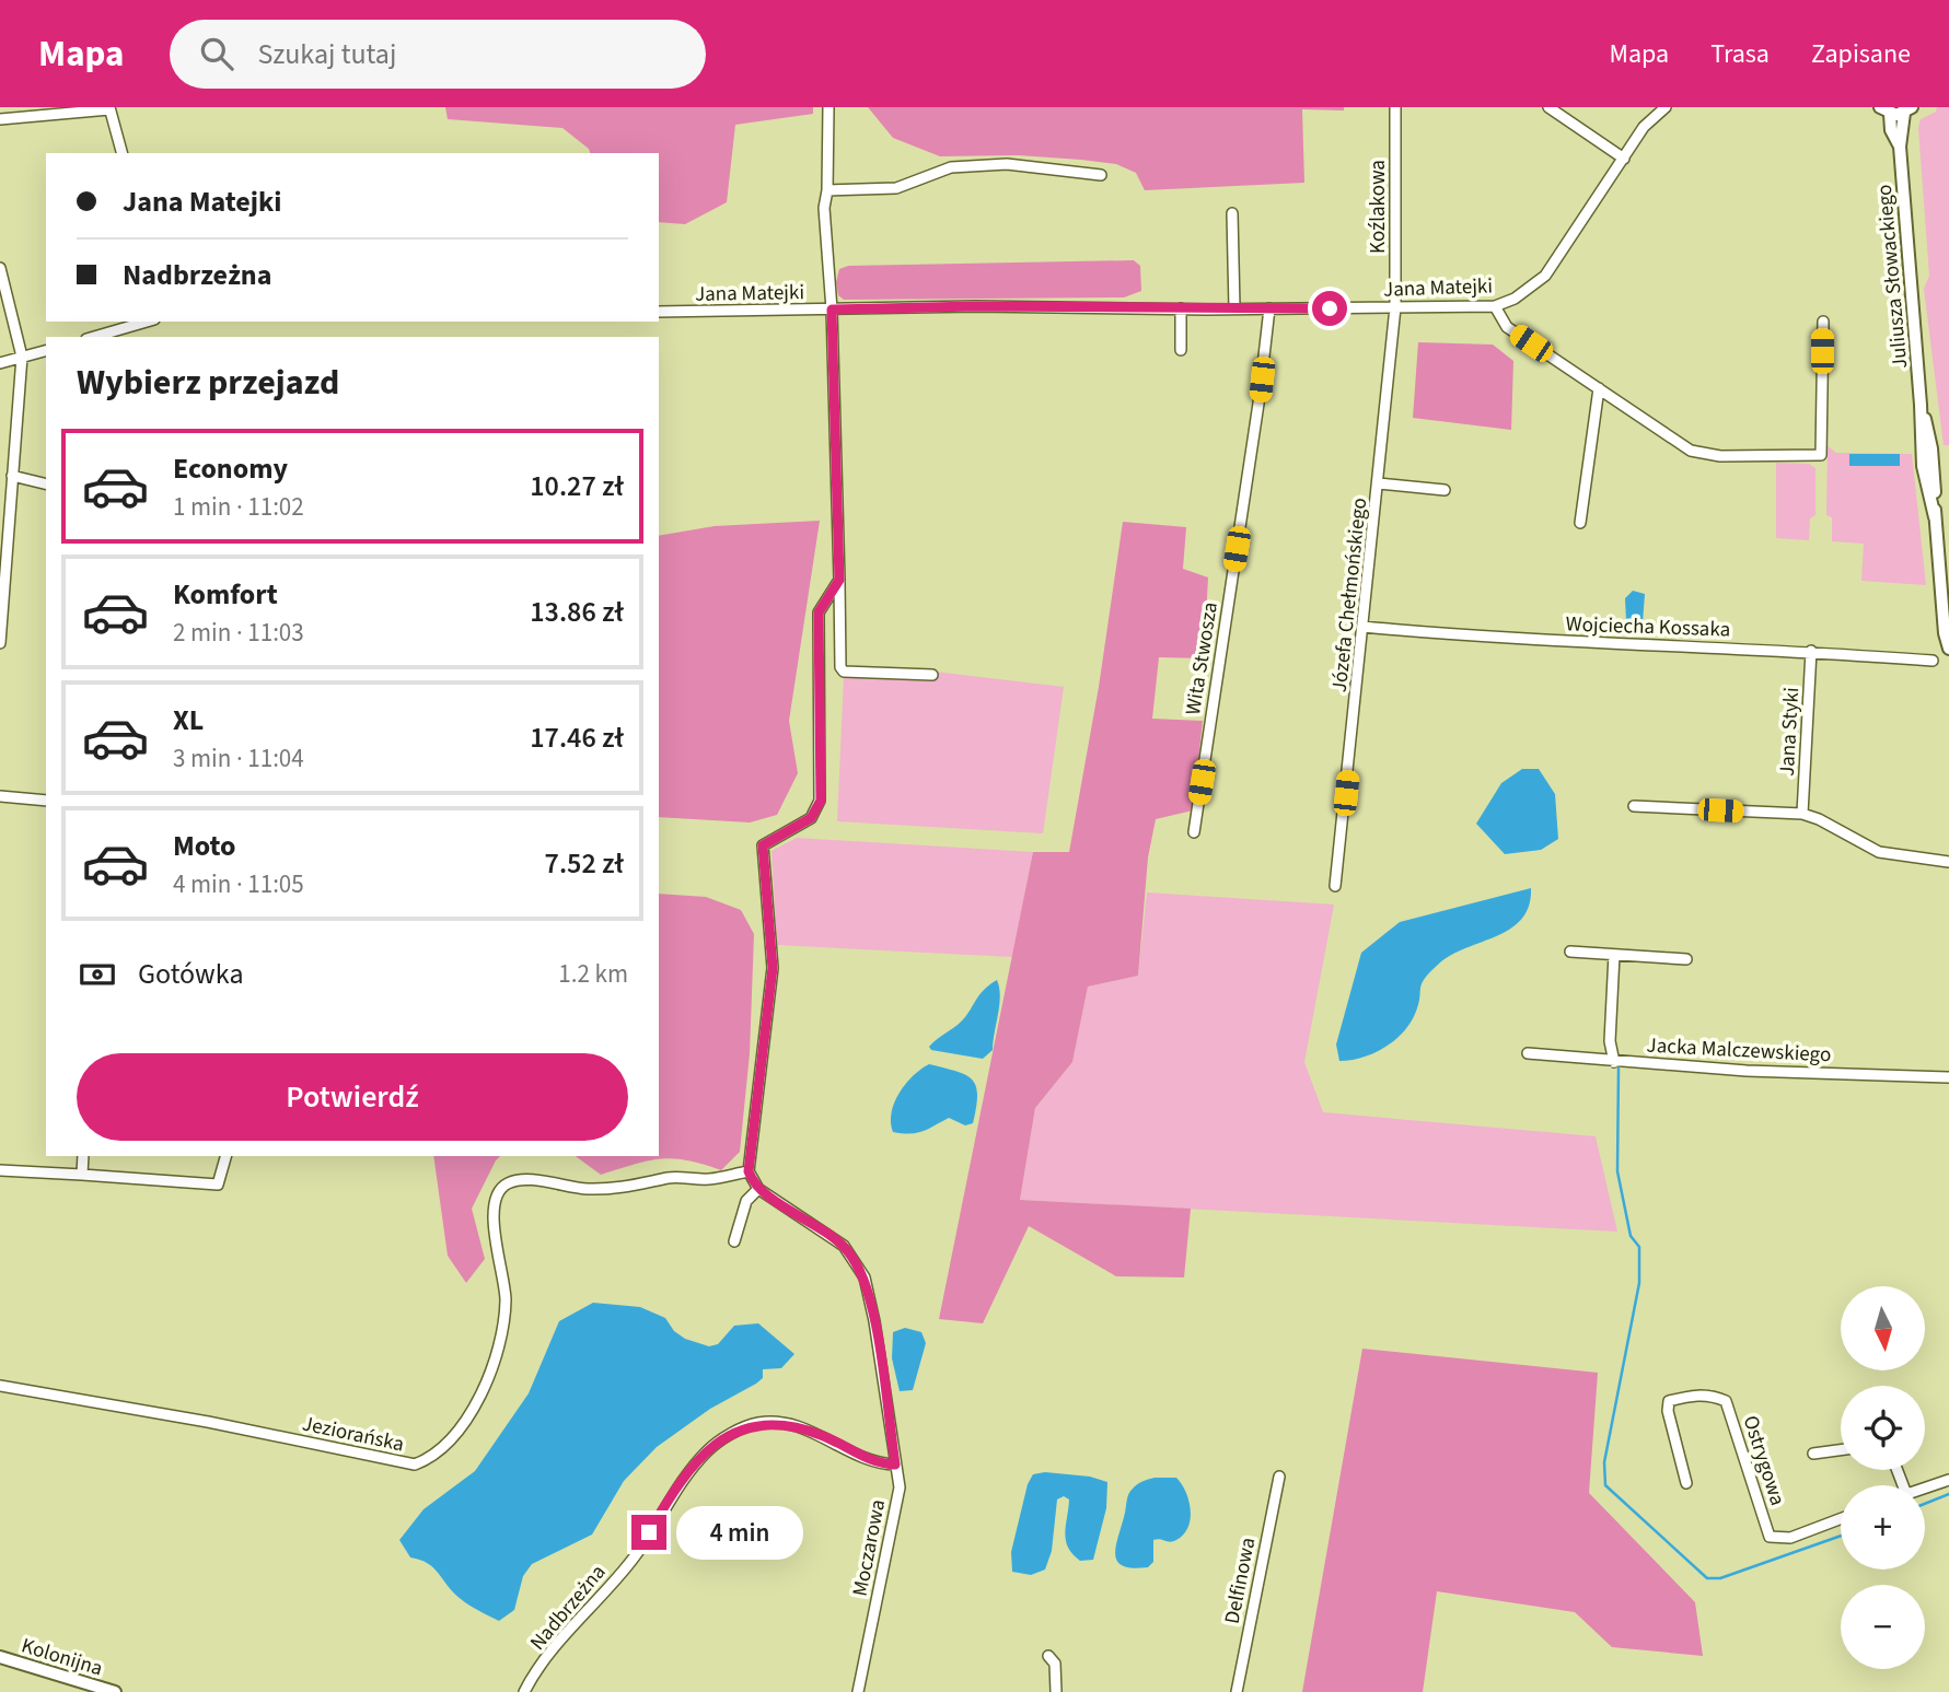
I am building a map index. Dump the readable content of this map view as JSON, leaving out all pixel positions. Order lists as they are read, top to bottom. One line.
{"streets":{"street":["Koźlakowa","Juliusza Słowackiego","Jana Matejki","Józefa Chełmońskiego","Wojciecha Kossaka","Wita Stwosza","Jana Styki","Jacka Malczewskiego","Jeziorańska","Ostrygowa","Moczarowa","Delfinowa","Nadbrzeżna","Kolonijna"]},"crossings":[["Koźlakowa","Jana Matejki"],["Koźlakowa","Józefa Chełmońskiego"],["Jana Matejki","Józefa Chełmońskiego"],["Jana Matejki","Wita Stwosza"],["Józefa Chełmońskiego","Wojciecha Kossaka"],["Wojciecha Kossaka","Jana Styki"],["Jeziorańska","Moczarowa"],["Moczarowa","Nadbrzeżna"]],"north":"bottom","page":{"header":"Mapa","search":"Szukaj tutaj","nav":["Mapa","Trasa","Zapisane"],"banner":["Jana Matejki","Nadbrzeżna"],"heading":"Wybierz przejazd","list":[{"name":"Economy","note":"1 min · 11:02","value":"10.27 zł"},{"name":"Komfort","note":"2 min · 11:03","value":"13.86 zł"},{"name":"XL","note":"3 min · 11:04","value":"17.46 zł"},{"name":"Moto","note":"4 min · 11:05","value":"7.52 zł"}],"pay":["Gotówka","1.2 km"],"buttons":"Potwierdź","map_buttons":["+","−"],"bubble":"4 min"}}
